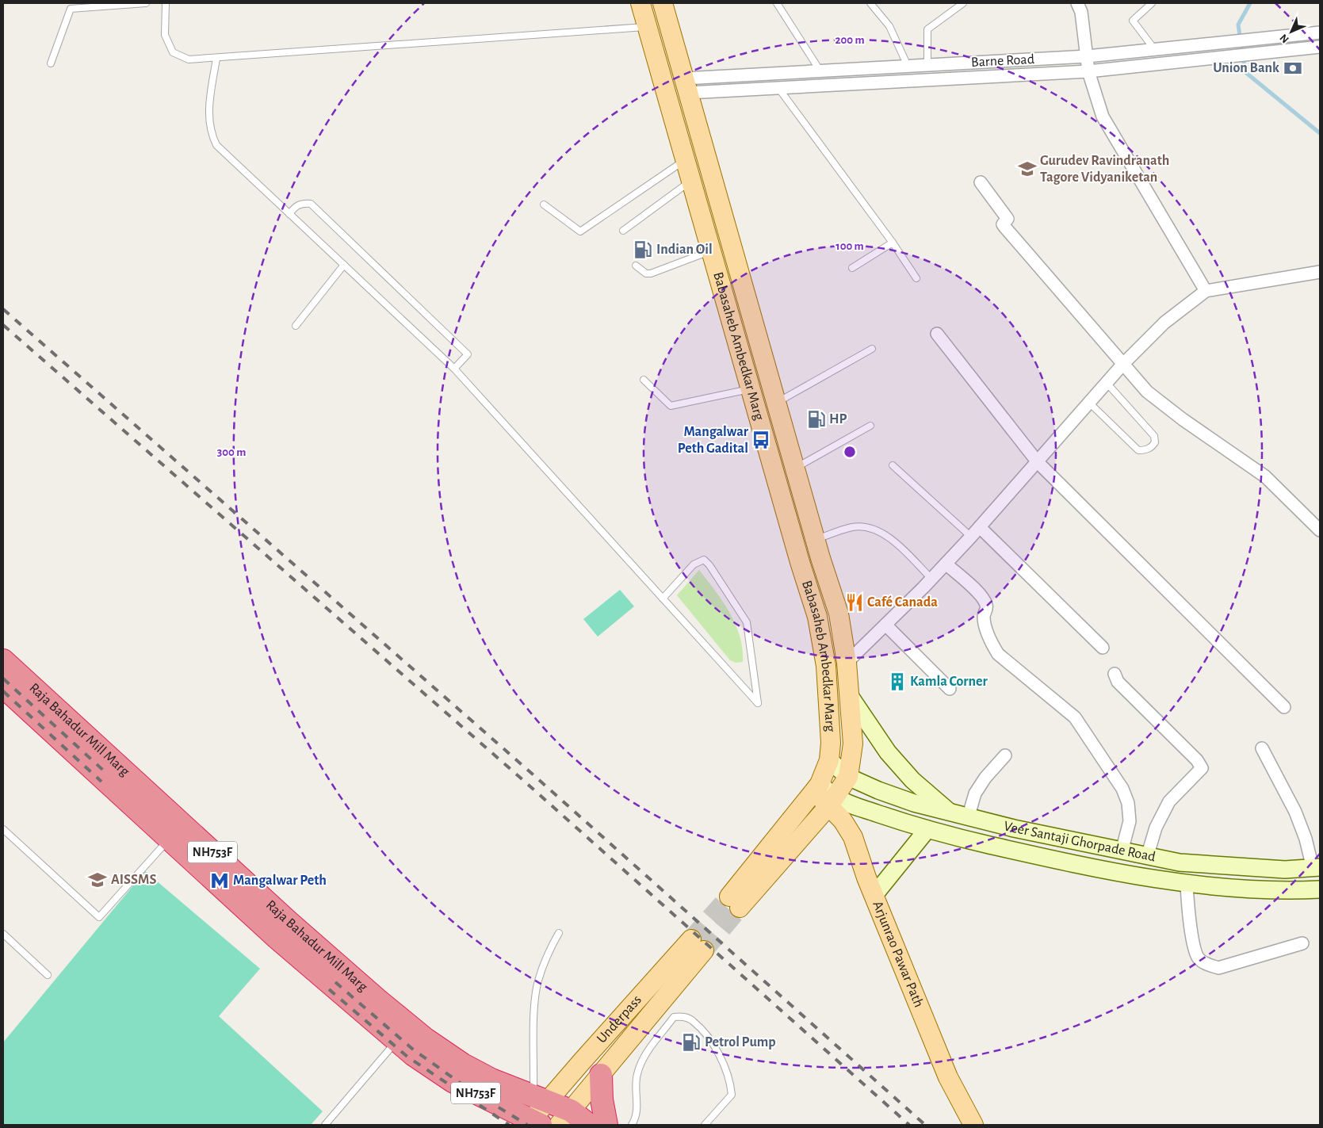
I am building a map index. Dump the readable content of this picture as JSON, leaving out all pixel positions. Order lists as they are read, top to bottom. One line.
{"streets":{"highway":["Raja Bahadur Mill Marg","NH753F"],"main road":["Babasaheb Ambedkar Marg","Veer Santaji Ghorpade Road","Arjunrao Pawar Path","Underpass"],"street":["Barne Road"]},"crossings":[["Barne Road","Babasaheb Ambedkar Marg"],["Babasaheb Ambedkar Marg","Veer Santaji Ghorpade Road"],["Babasaheb Ambedkar Marg","Arjunrao Pawar Path"],["Raja Bahadur Mill Marg","Underpass"],["Veer Santaji Ghorpade Road","Arjunrao Pawar Path"]],"places":{"bank":["Union Bank"],"school or university":["Gurudev Ravindranath Tagore Vidyaniketan","AISSMS"],"fuel station":["Indian Oil","HP","Petrol Pump"],"bus stop":["Mangalwar Peth Gadital"],"restaurant":["Café Canada"],"building":["Kamla Corner"],"metro station":["Mangalwar Peth"]},"north":"bottom left","rings":["200 m","100 m","300 m"]}
